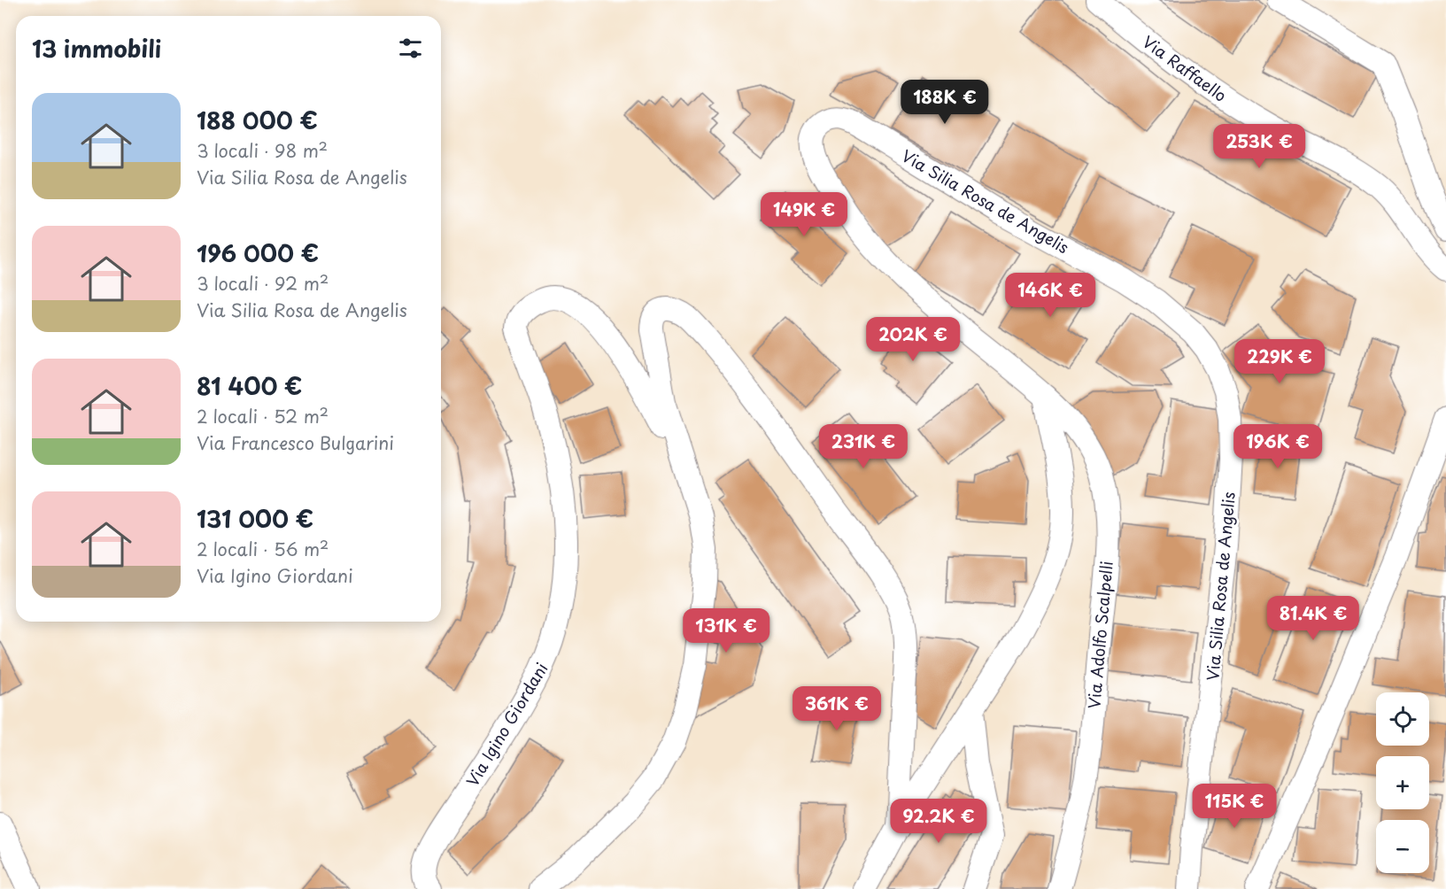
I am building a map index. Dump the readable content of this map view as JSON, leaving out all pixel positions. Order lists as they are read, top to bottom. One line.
{"streets":{"street":["Via Raffaello","Via Silia Rosa de Angelis","Via Adolfo Scalpelli","Via Igino Giordani"]},"crossings":[["Via Silia Rosa de Angelis","Via Adolfo Scalpelli"]],"page":{"heading":"13 immobili","price":["188K €","253K €","149K €","146K €","202K €","229K €","231K €","196K €","81.4K €","131K €","361K €","115K €","92.2K €"],"list":[{"name":"188 000 €","note":"3 locali · 98 m² · Via Silia Rosa de Angelis"},{"name":"196 000 €","note":"3 locali · 92 m² · Via Silia Rosa de Angelis"},{"name":"81 400 €","note":"2 locali · 52 m² · Via Francesco Bulgarini"},{"name":"131 000 €","note":"2 locali · 56 m² · Via Igino Giordani"}],"map_buttons":["+","−"]}}
